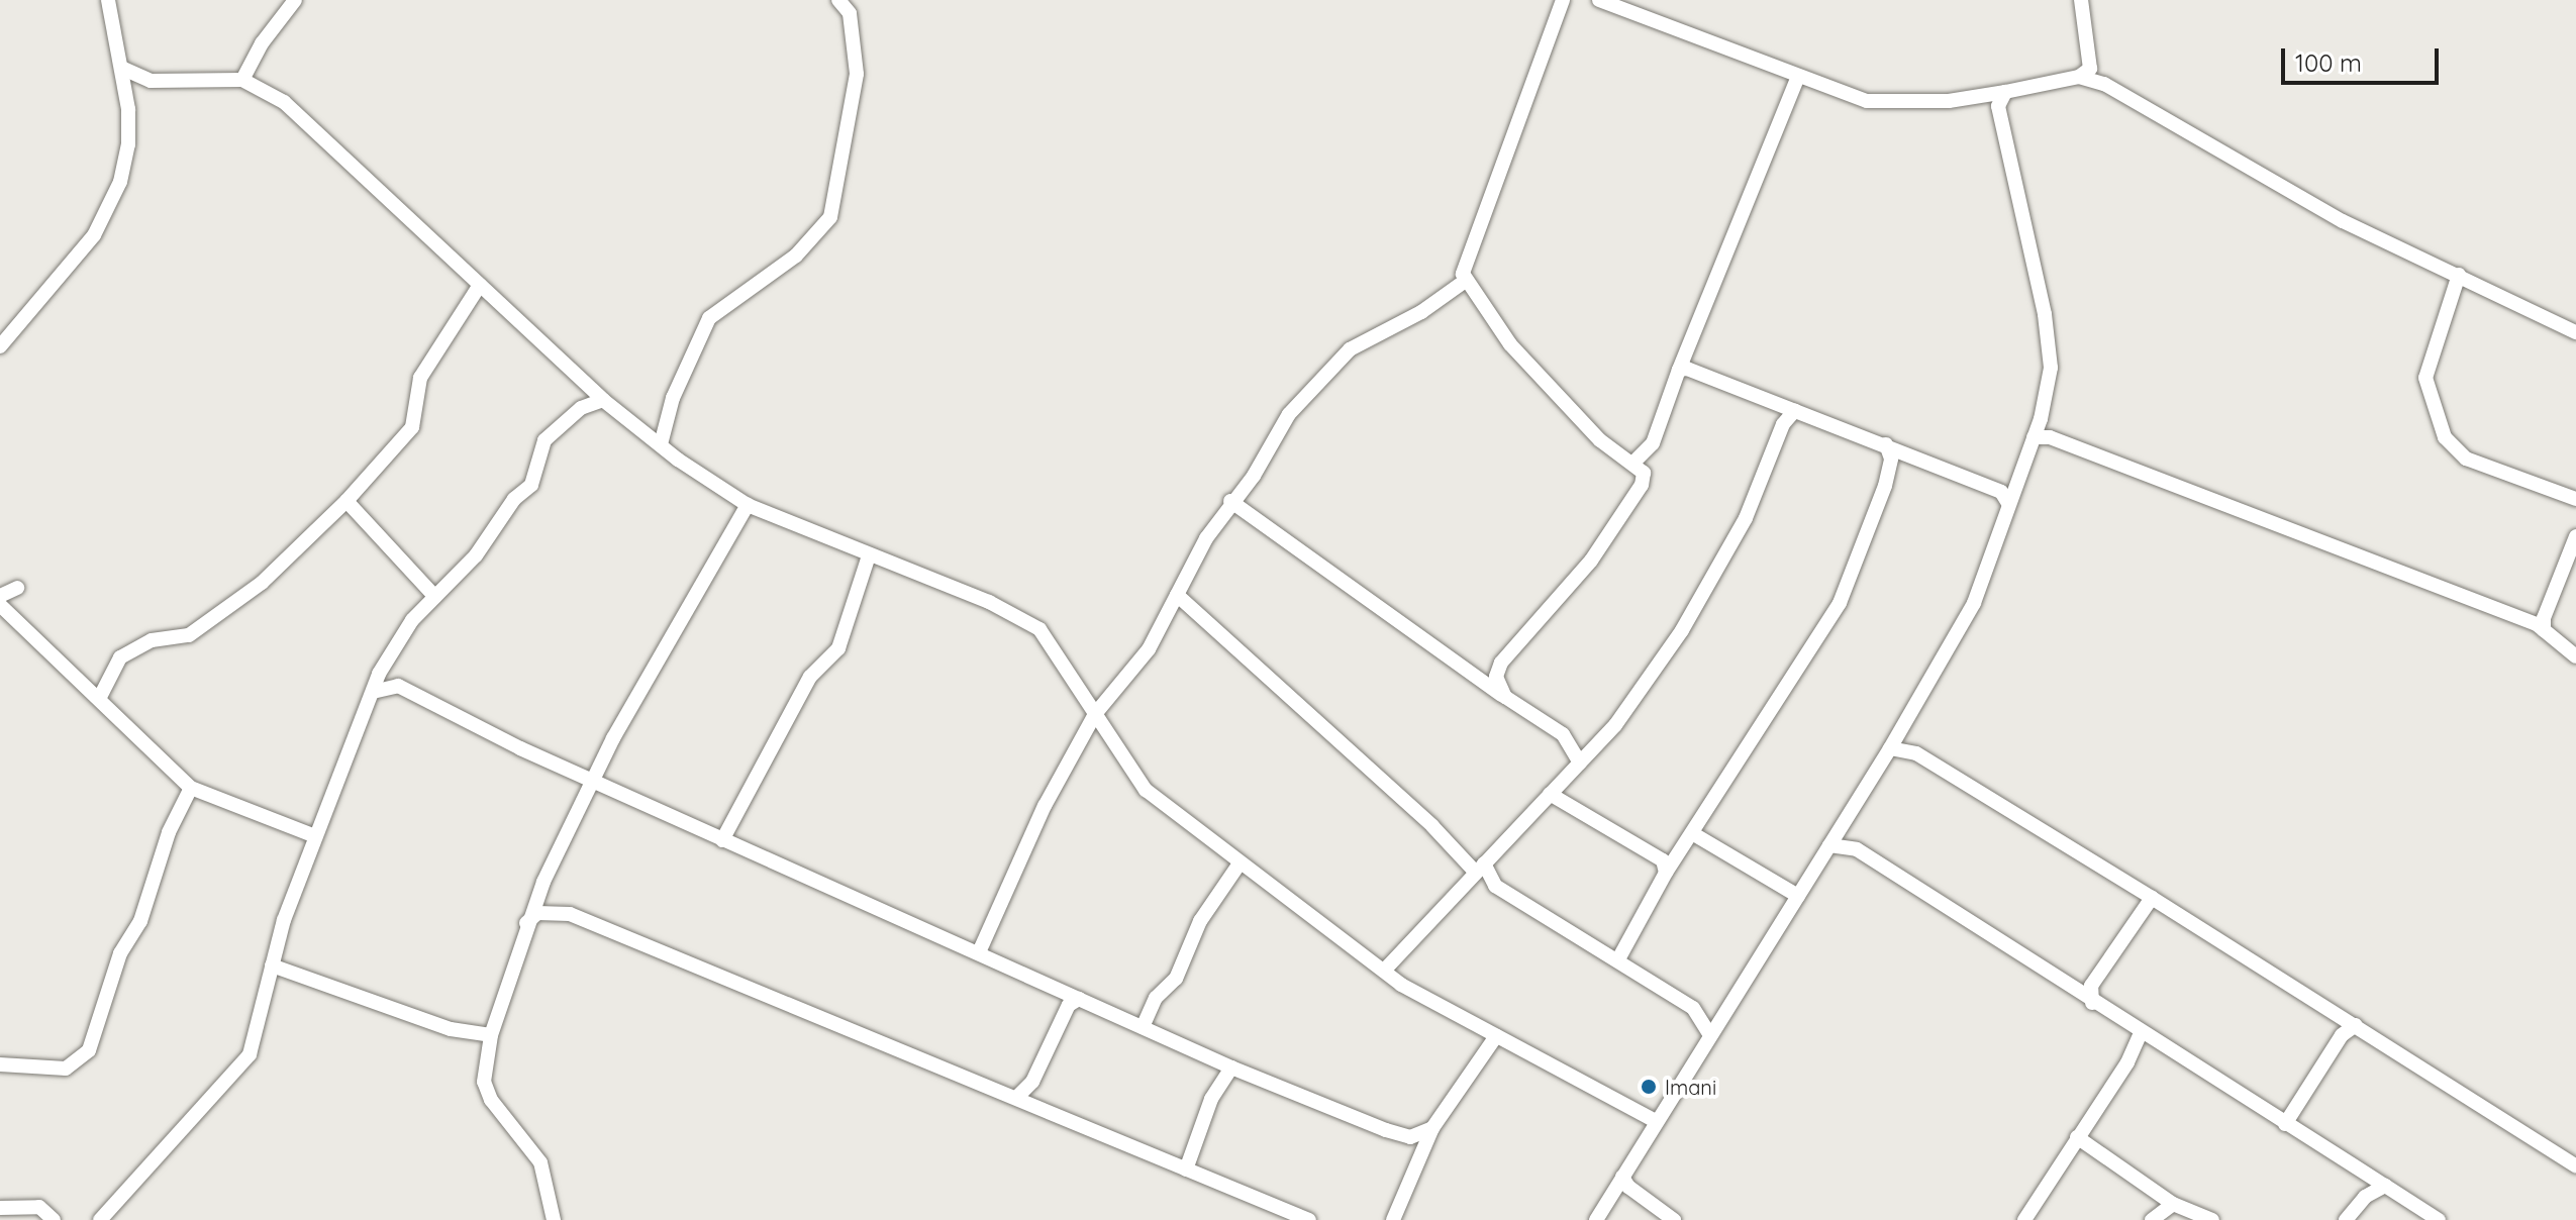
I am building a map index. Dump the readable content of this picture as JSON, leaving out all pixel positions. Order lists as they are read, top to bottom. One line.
{"places":["Imani"],"scale_bar":"100 m"}
